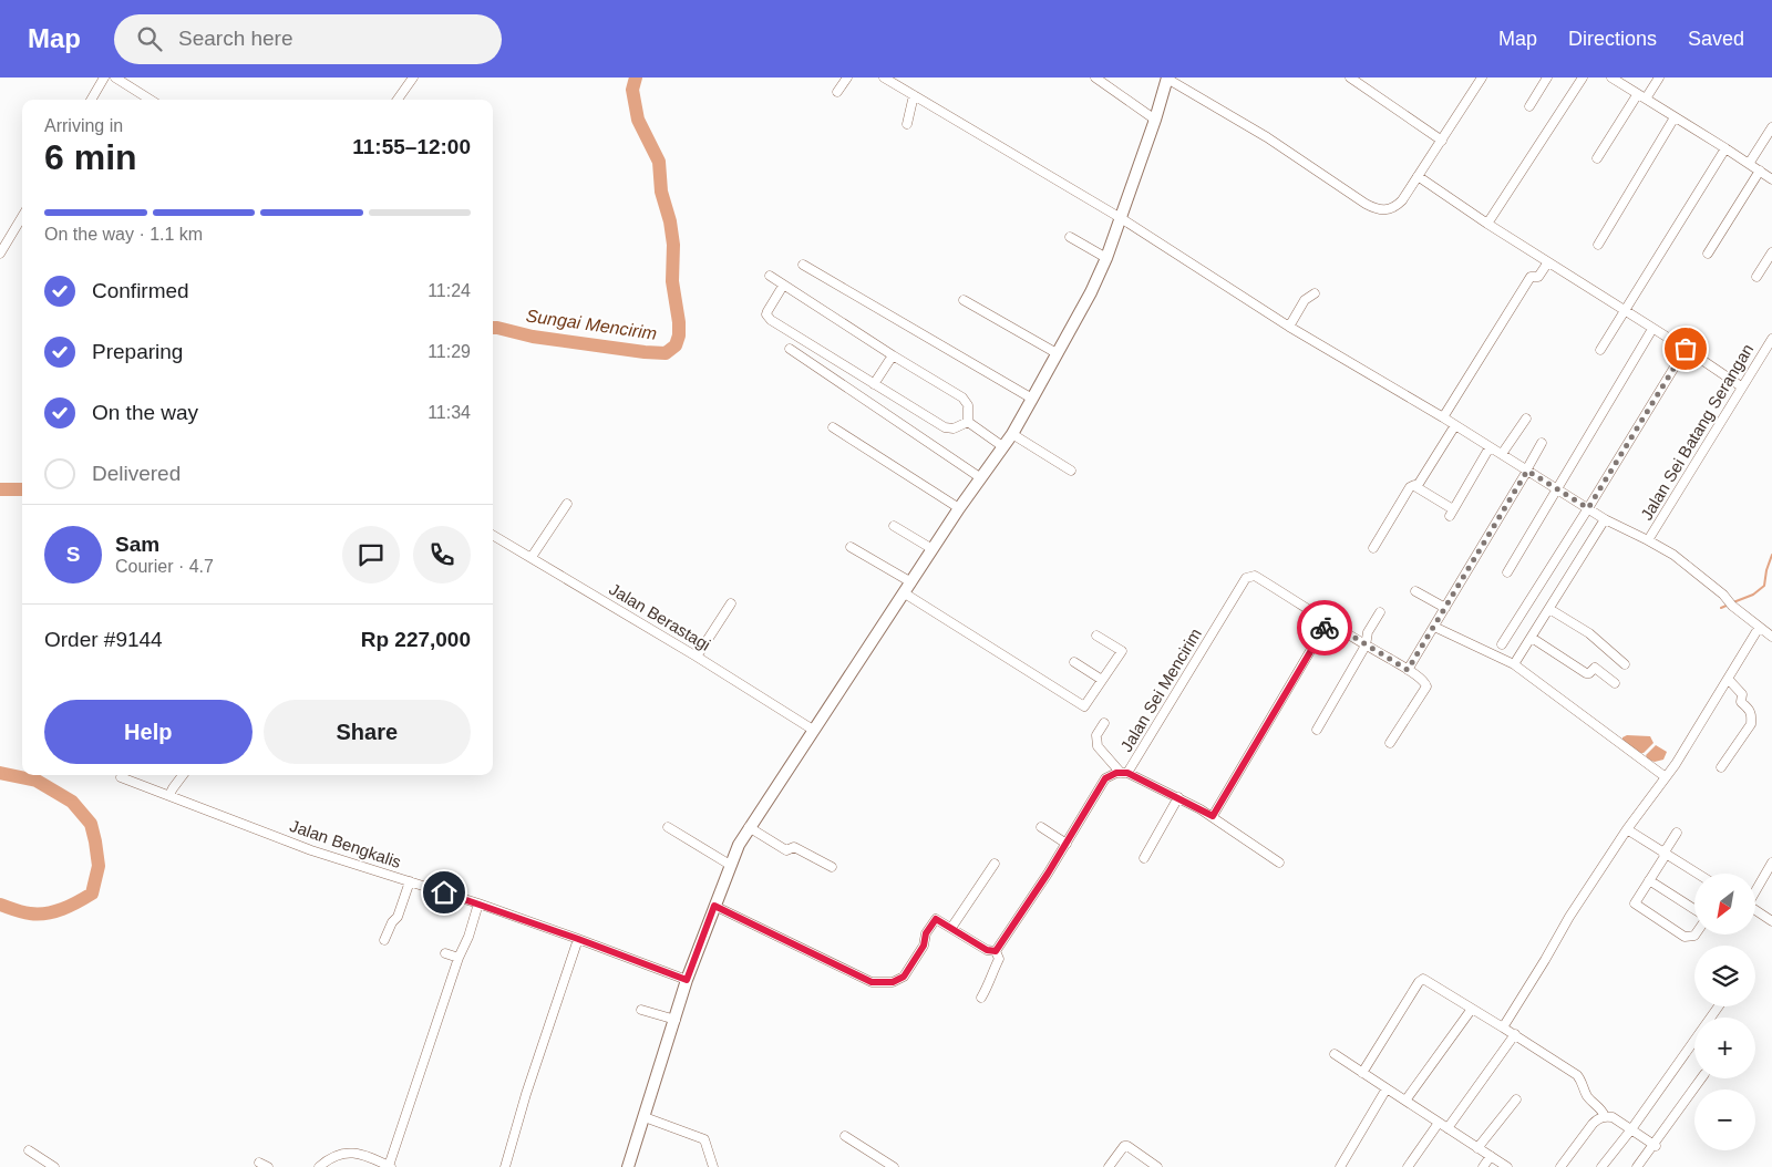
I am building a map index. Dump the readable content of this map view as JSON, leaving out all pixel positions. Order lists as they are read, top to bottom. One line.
{"streets":{"street":["Jalan Sei Batang Serangan","Jalan Berastagi","Jalan Sei Mencirim","Jalan Bengkalis"]},"water":["Sungai Mencirim"],"north":"bottom left","page":{"header":"Map","search":"Search here","nav":["Map","Directions","Saved"],"heading":["6 min","Arriving in","11:55–12:00"],"panel":["Sam","Courier · 4.7","Order #9144","Rp 227,000"],"bar":"On the way · 1.1 km","list":[["Confirmed","11:24"],["Preparing","11:29"],["On the way","11:34"],"Delivered"],"round":"S","buttons":["Help","Share"],"map_buttons":["+","−"]}}
